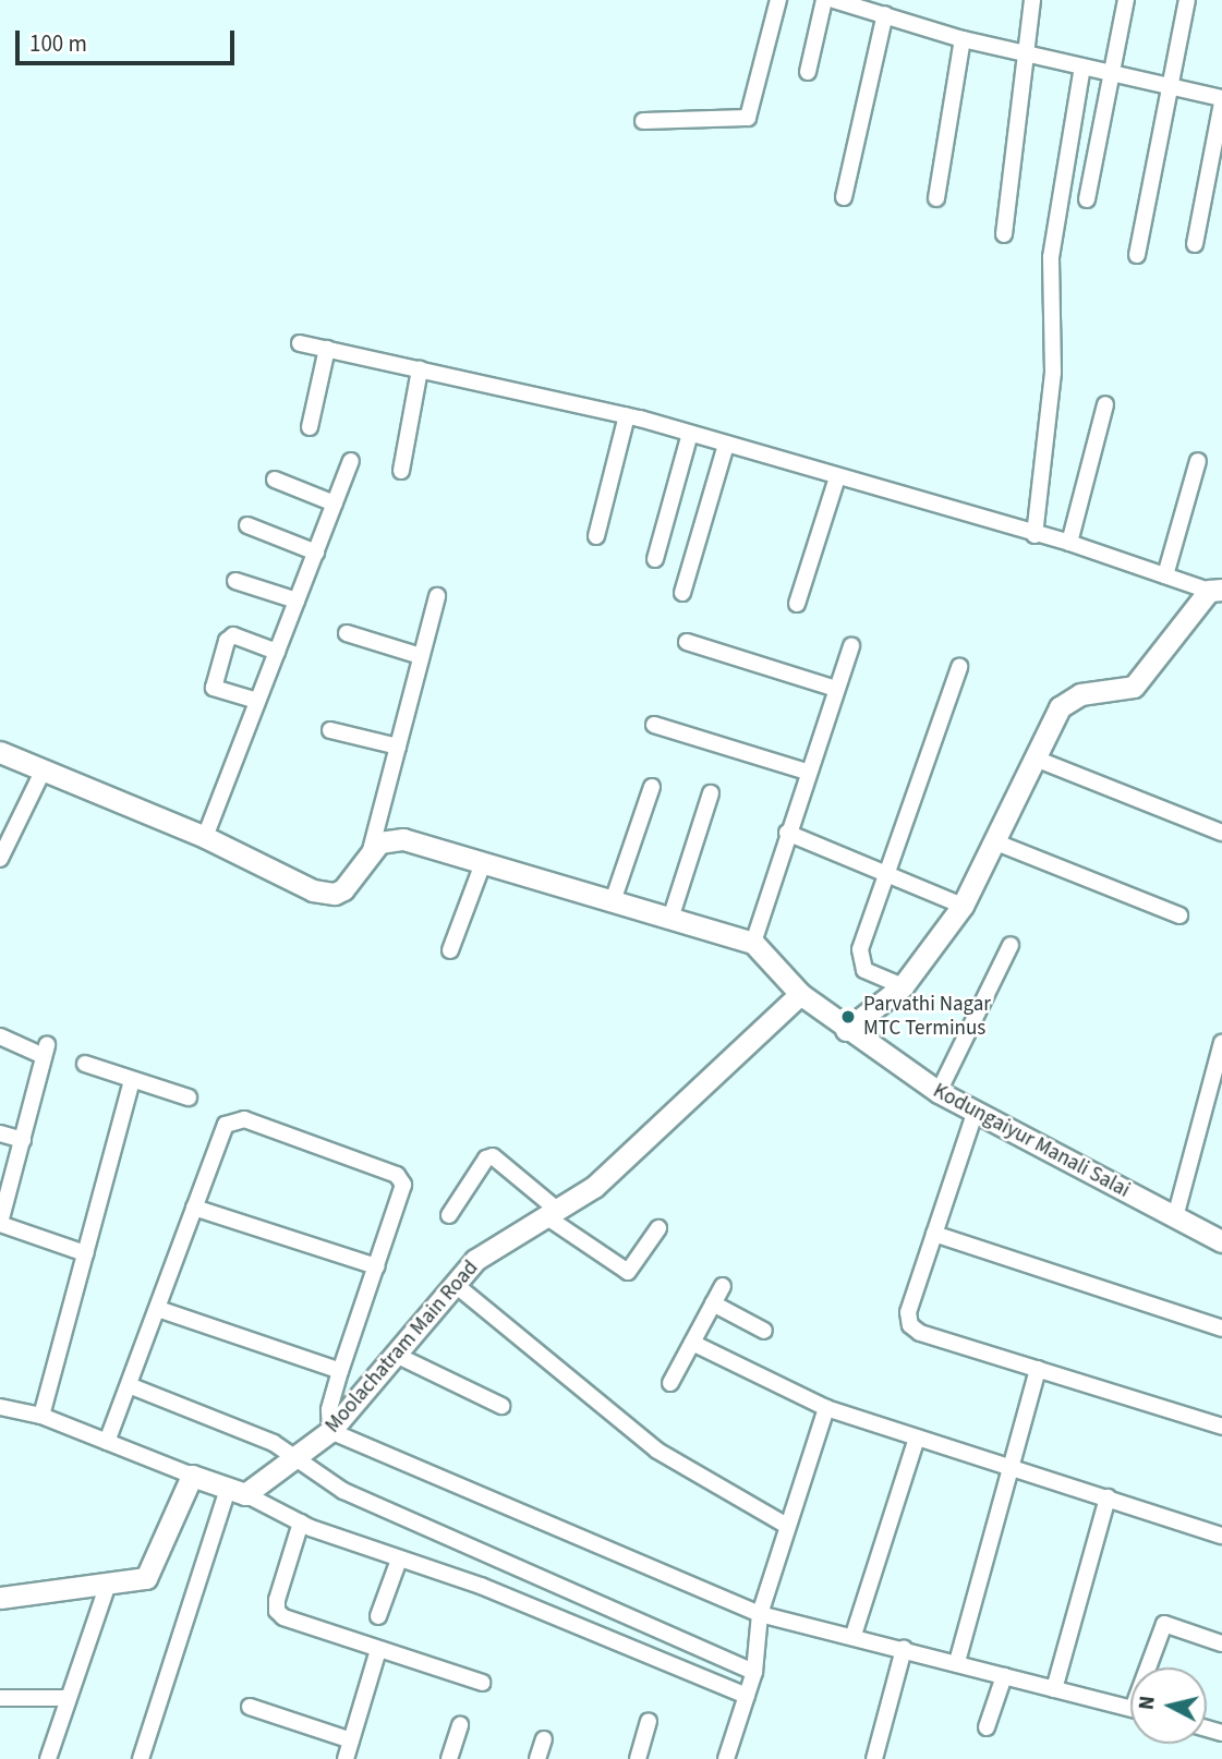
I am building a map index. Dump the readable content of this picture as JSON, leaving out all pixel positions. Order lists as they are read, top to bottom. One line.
{"streets":{"street":["Kodungaiyur Manali Salai","Moolachatram Main Road"]},"crossings":[["Kodungaiyur Manali Salai","Moolachatram Main Road"]],"places":["Parvathi Nagar MTC Terminus"],"scale_bar":"100 m","north":"left"}
